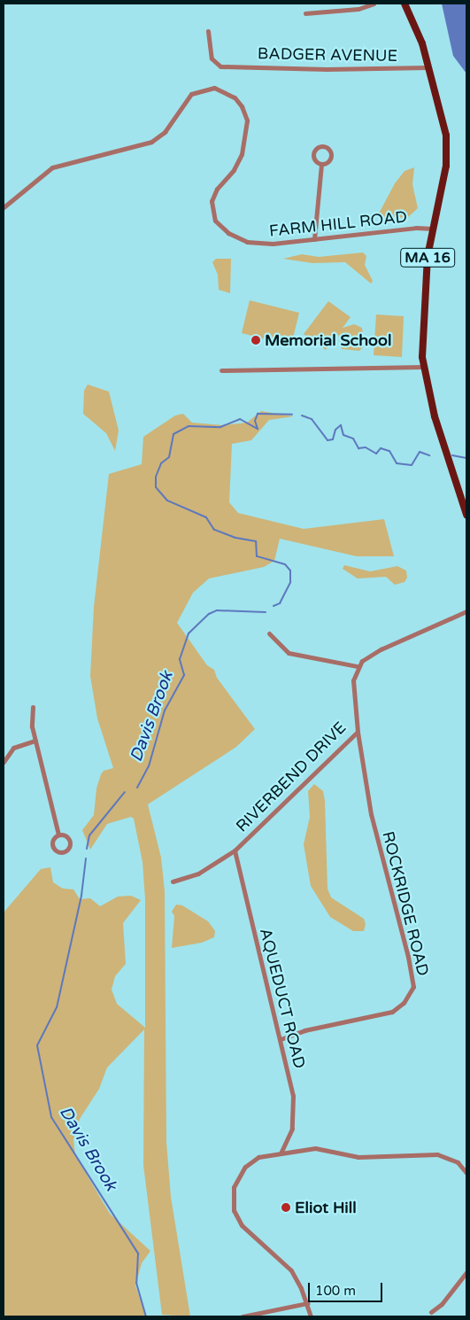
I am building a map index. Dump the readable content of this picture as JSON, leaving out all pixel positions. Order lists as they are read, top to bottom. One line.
{"streets":{"main road":["MA 16"],"street":["BADGER AVENUE","FARM HILL ROAD","RIVERBEND DRIVE","ROCKRIDGE ROAD","AQUEDUCT ROAD"]},"crossings":[["BADGER AVENUE","MA 16"],["FARM HILL ROAD","MA 16"],["RIVERBEND DRIVE","ROCKRIDGE ROAD"],["RIVERBEND DRIVE","AQUEDUCT ROAD"],["ROCKRIDGE ROAD","AQUEDUCT ROAD"]],"water":["Davis Brook"],"places":["Memorial School","Eliot Hill"],"scale_bar":"100 m"}
